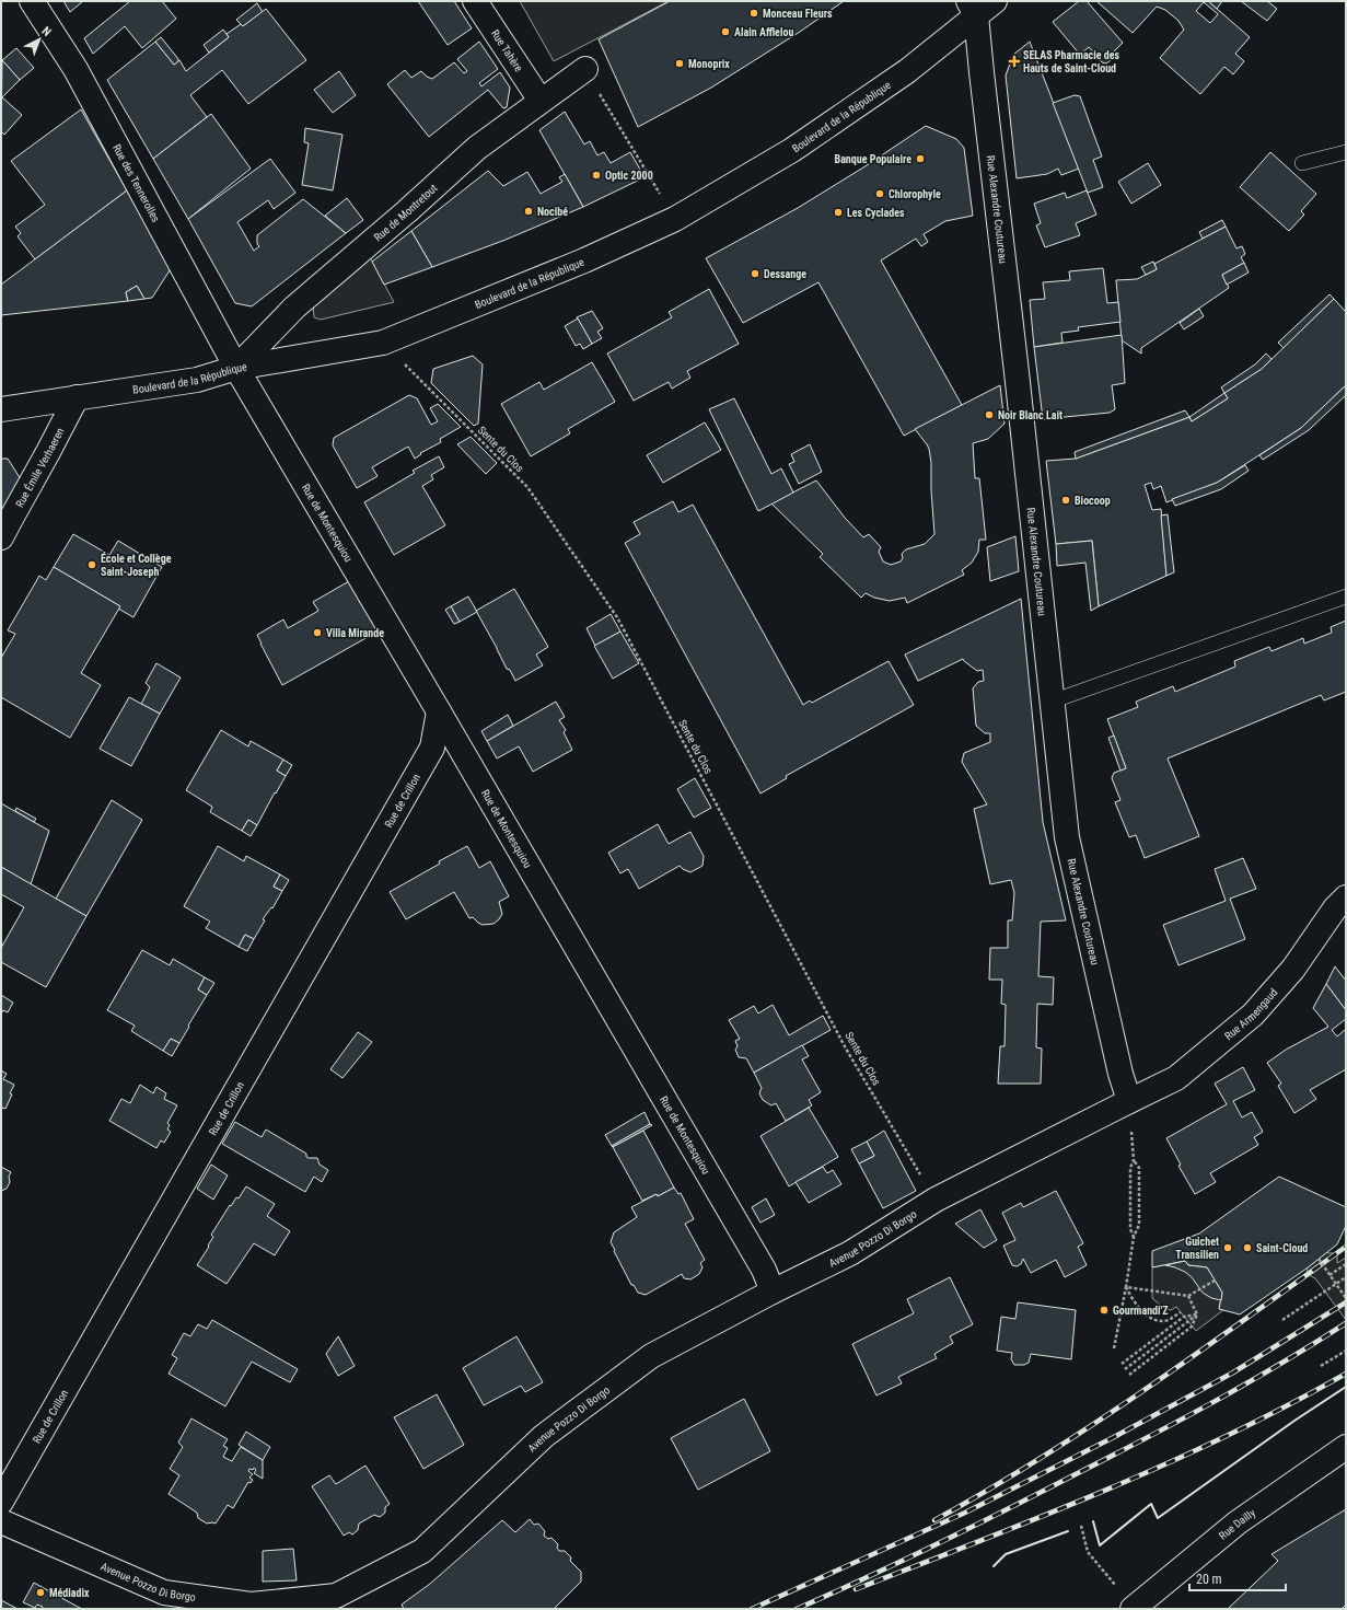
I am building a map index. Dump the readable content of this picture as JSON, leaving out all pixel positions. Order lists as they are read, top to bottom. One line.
{"streets":{"street":["Rue Tahère","Boulevard de la République","Rue des Tennerolles","Rue Alexandre Coutureau","Rue de Montretout","Rue Émile Verhaeren","Rue de Montesquiou","Rue de Crillon","Rue Armengaud","Avenue Pozzo Di Borgo","Rue Dailly"],"path":["Sente du Clos"]},"crossings":[["Rue Tahère","Rue de Montretout"],["Boulevard de la République","Rue des Tennerolles"],["Boulevard de la République","Rue Alexandre Coutureau"],["Boulevard de la République","Rue de Montretout"],["Boulevard de la République","Sente du Clos"],["Boulevard de la République","Rue Émile Verhaeren"],["Boulevard de la République","Rue de Montesquiou"],["Rue des Tennerolles","Rue de Montretout"],["Rue des Tennerolles","Rue de Montesquiou"],["Rue Alexandre Coutureau","Rue Armengaud"],["Rue Alexandre Coutureau","Avenue Pozzo Di Borgo"],["Rue de Montretout","Rue de Montesquiou"],["Sente du Clos","Avenue Pozzo Di Borgo"],["Rue de Montesquiou","Rue de Crillon"],["Rue de Montesquiou","Avenue Pozzo Di Borgo"],["Rue Armengaud","Avenue Pozzo Di Borgo"]],"places":{"other":["Monceau Fleurs","Alain Afflelou","Monoprix","Banque Populaire","Optic 2000","Chlorophyle","Nocibé","Les Cyclades","Dessange","Noir Blanc Lait","Biocoop","École et Collège Saint-Joseph","Villa Mirande","Guichet Transilien","Saint-Cloud","Gourmandi'Z","Médiadix"],"health":["SELAS Pharmacie des Hauts de Saint-Cloud"]},"scale_bar":"20 m","north":"top right"}
